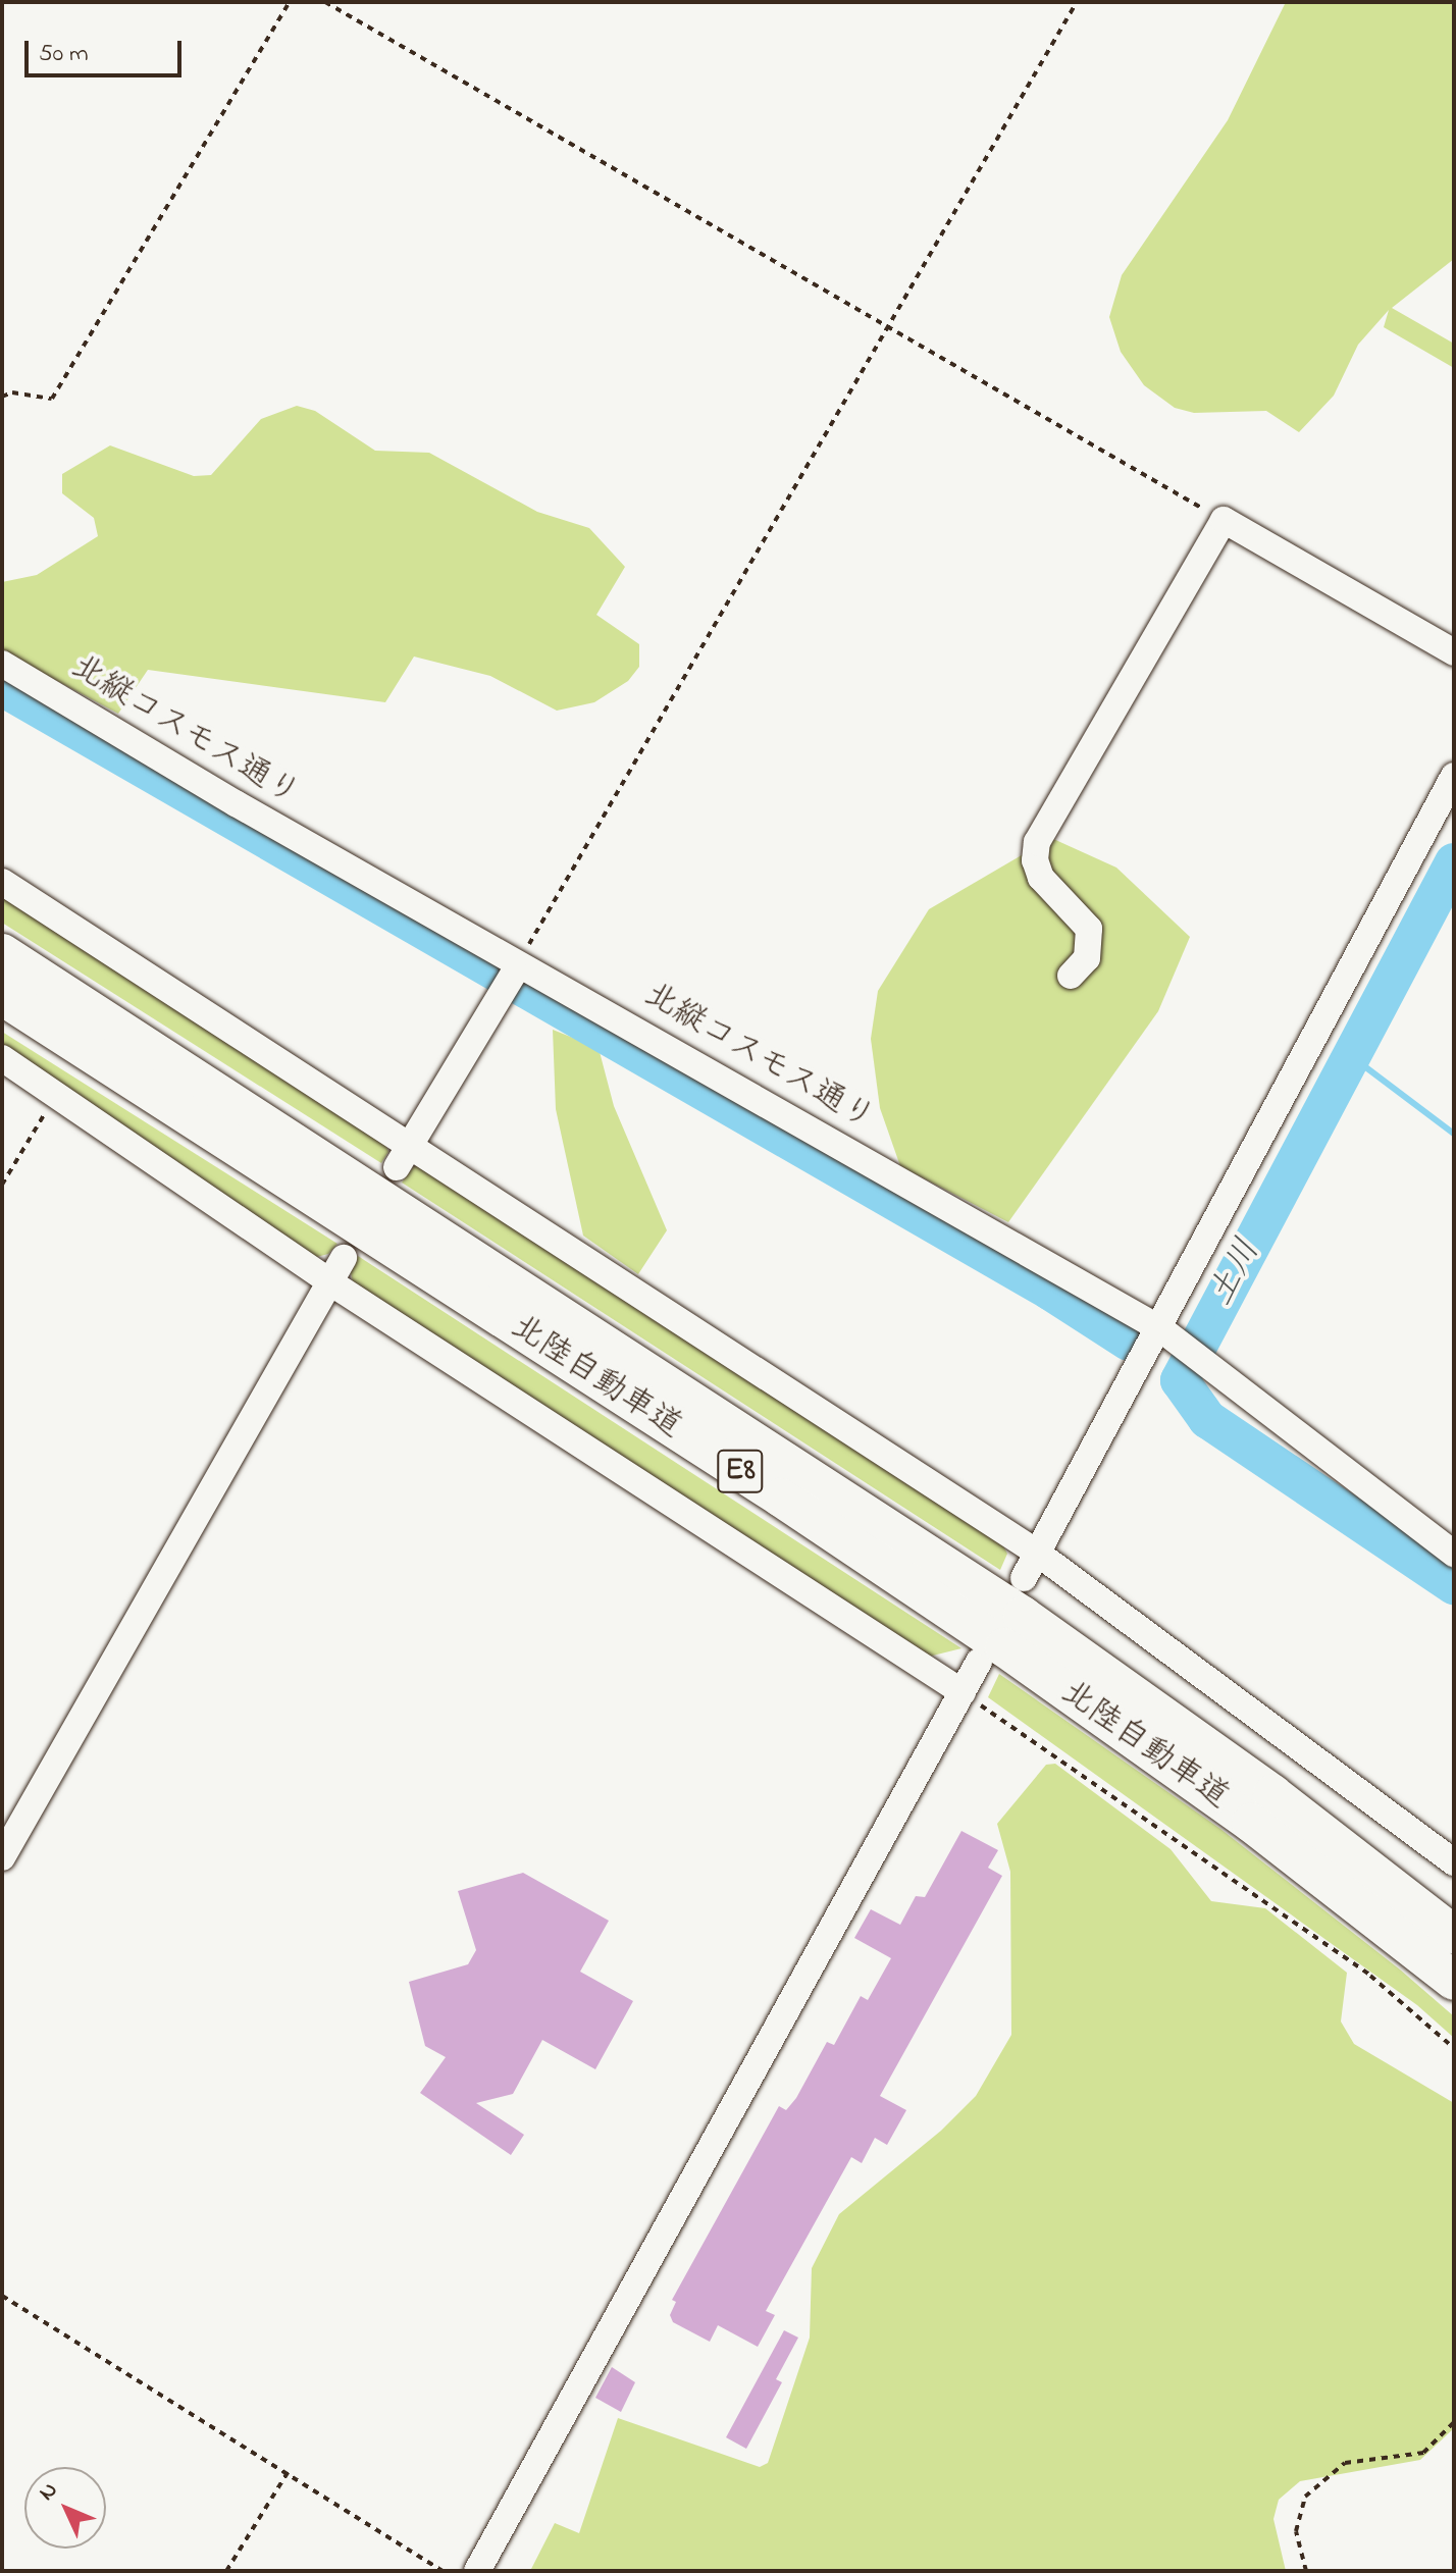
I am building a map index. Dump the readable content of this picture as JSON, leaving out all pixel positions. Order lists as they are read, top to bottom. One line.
{"streets":{"highway":["北陸自動車道","E8"],"street":["北縦コスモス通り"]},"water":["土川"],"scale_bar":"50 m","north":"top left"}
